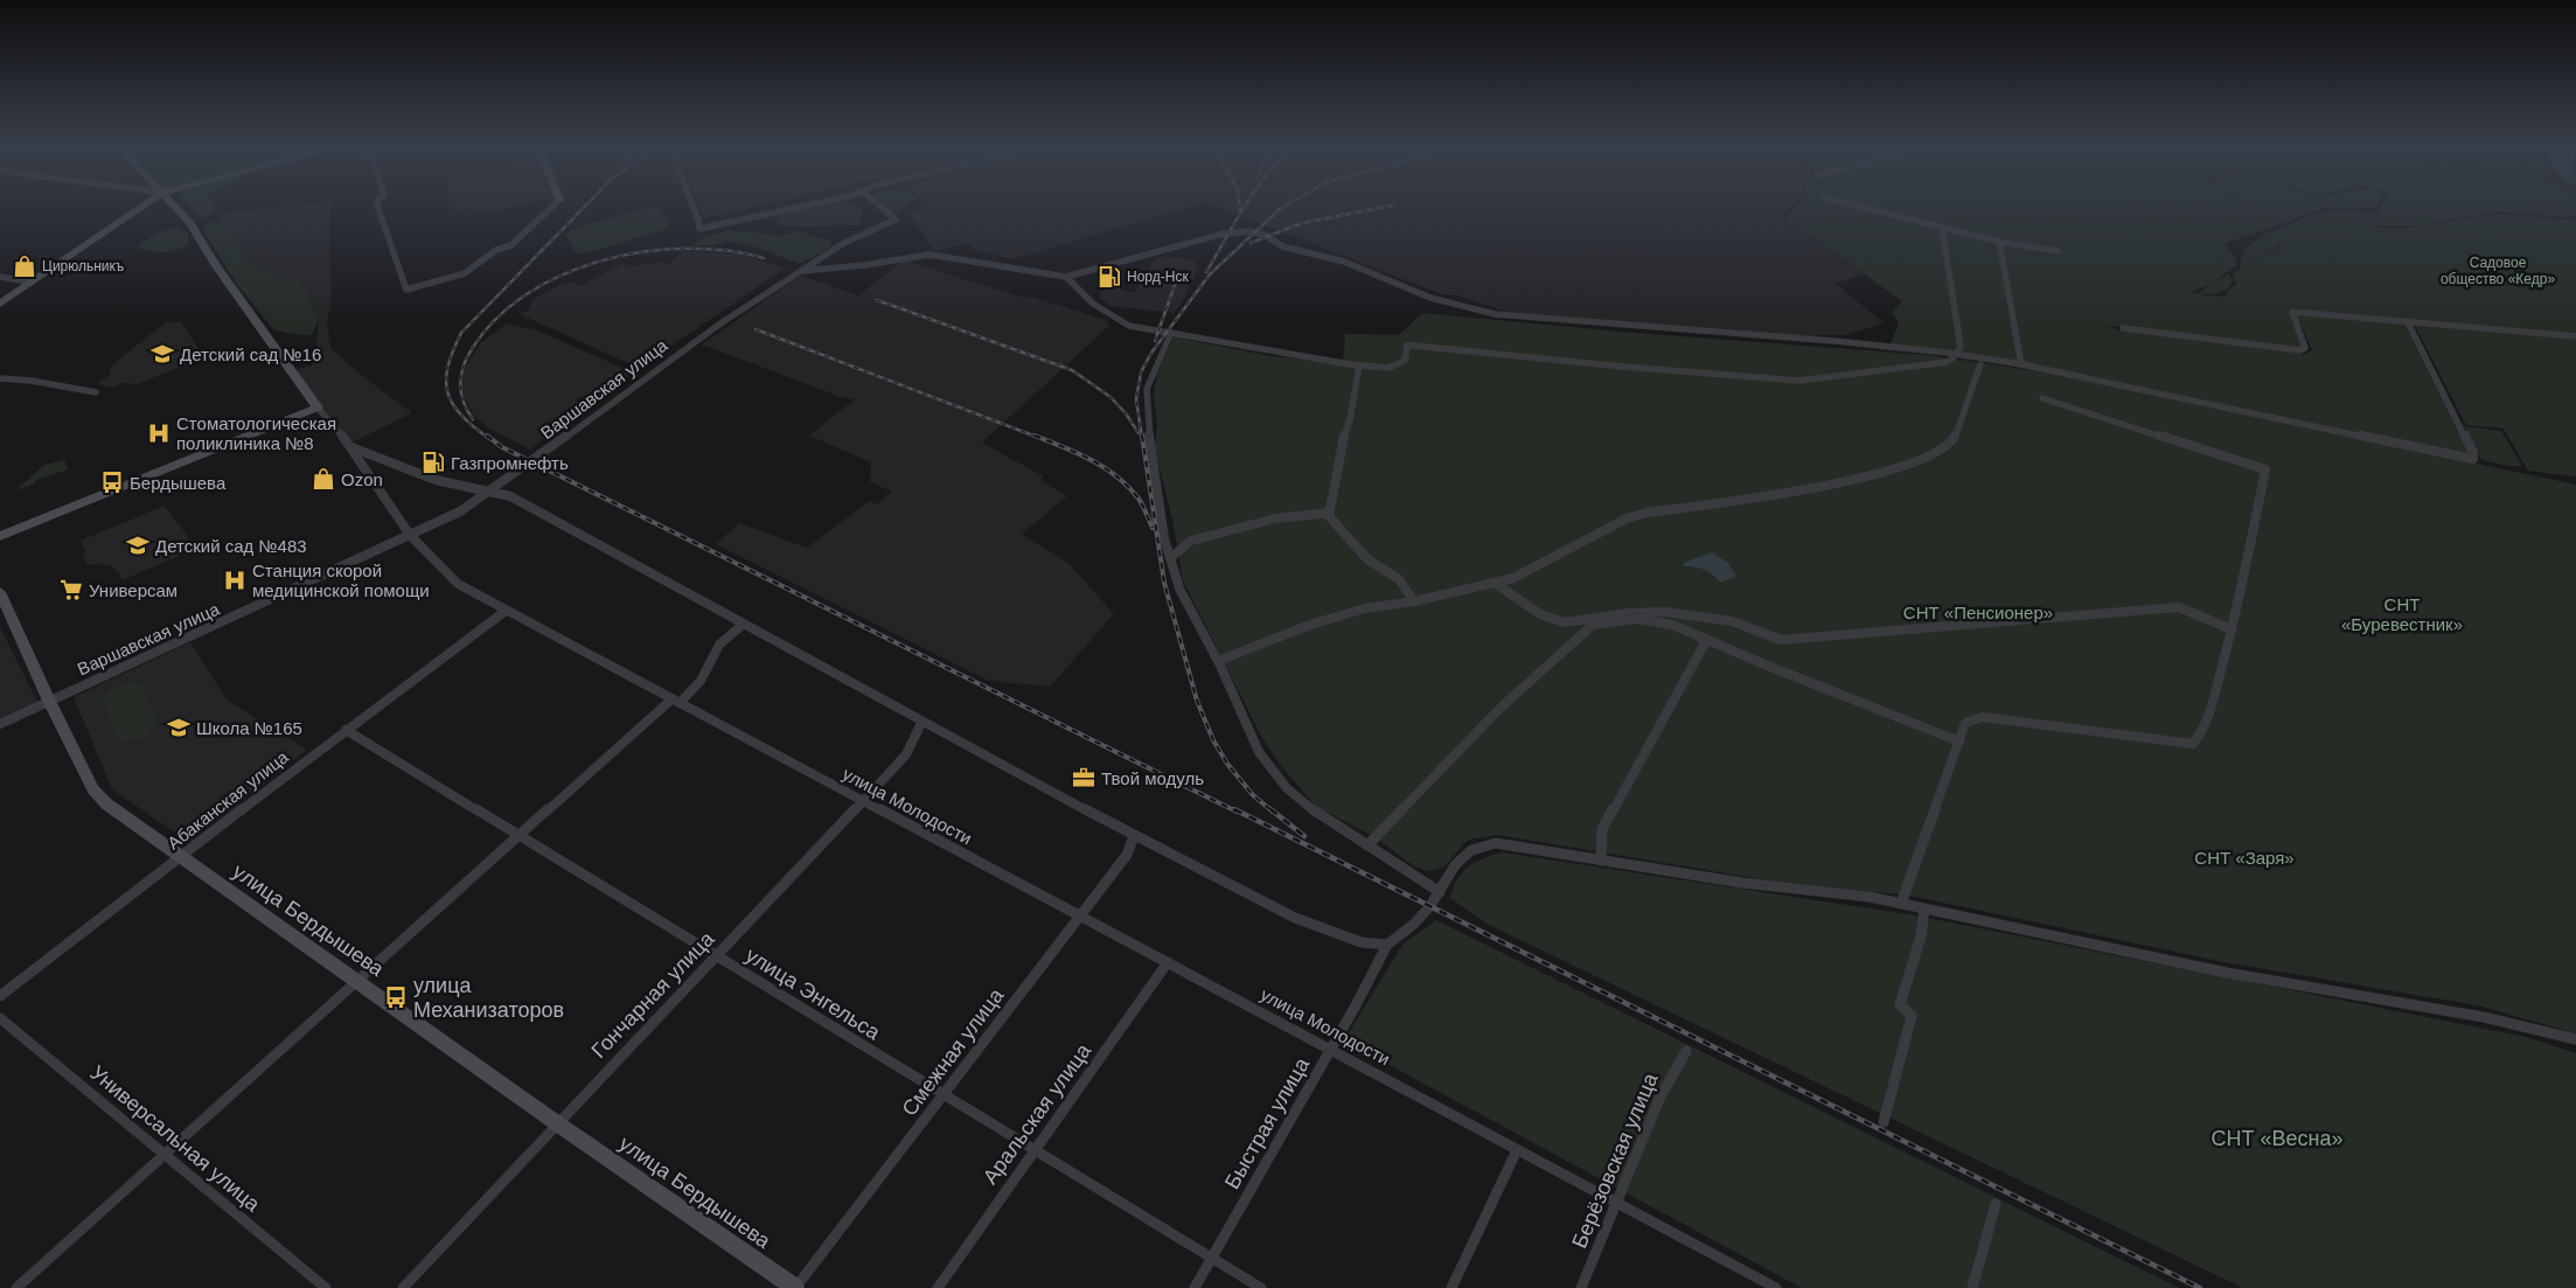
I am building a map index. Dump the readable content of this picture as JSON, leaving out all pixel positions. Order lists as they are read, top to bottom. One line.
{"streets":{"street":["Варшавская улица","Абаканская улица","улица Молодости","улица Бердышева","улица Энгельса","Гончарная улица","Смежная улица","Аральская улица","Быстрая улица","Универсальная улица","Берёзовская улица"]},"crossings":[["Варшавская улица","улица Молодости"],["Варшавская улица","улица Бердышева"],["Абаканская улица","улица Молодости"],["Абаканская улица","улица Бердышева"],["Абаканская улица","улица Энгельса"],["улица Молодости","Гончарная улица"],["улица Молодости","Смежная улица"],["улица Молодости","Аральская улица"],["улица Молодости","Быстрая улица"],["улица Молодости","Берёзовская улица"],["улица Бердышева","Гончарная улица"],["улица Бердышева","Смежная улица"],["улица Энгельса","Гончарная улица"],["улица Энгельса","Смежная улица"],["улица Энгельса","Аральская улица"],["улица Энгельса","Быстрая улица"]],"parks":["Садовое общество «Кедр»","СНТ «Буревестник»","СНТ «Пенсионер»","СНТ «Заря»","СНТ «Весна»"],"places":{"shop":["Цирюльникъ","Ozon"],"fuel station":["Норд-Нск","Газпромнефть"],"school or university":["Детский сад №16","Детский сад №483","Школа №165"],"hospital":["Стоматологическая поликлиника №8","Станция скорой медицинской помощи"],"bus stop":["Бердышева","улица Механизаторов"],"supermarket":["Универсам"],"office":["Твой модуль"]}}
